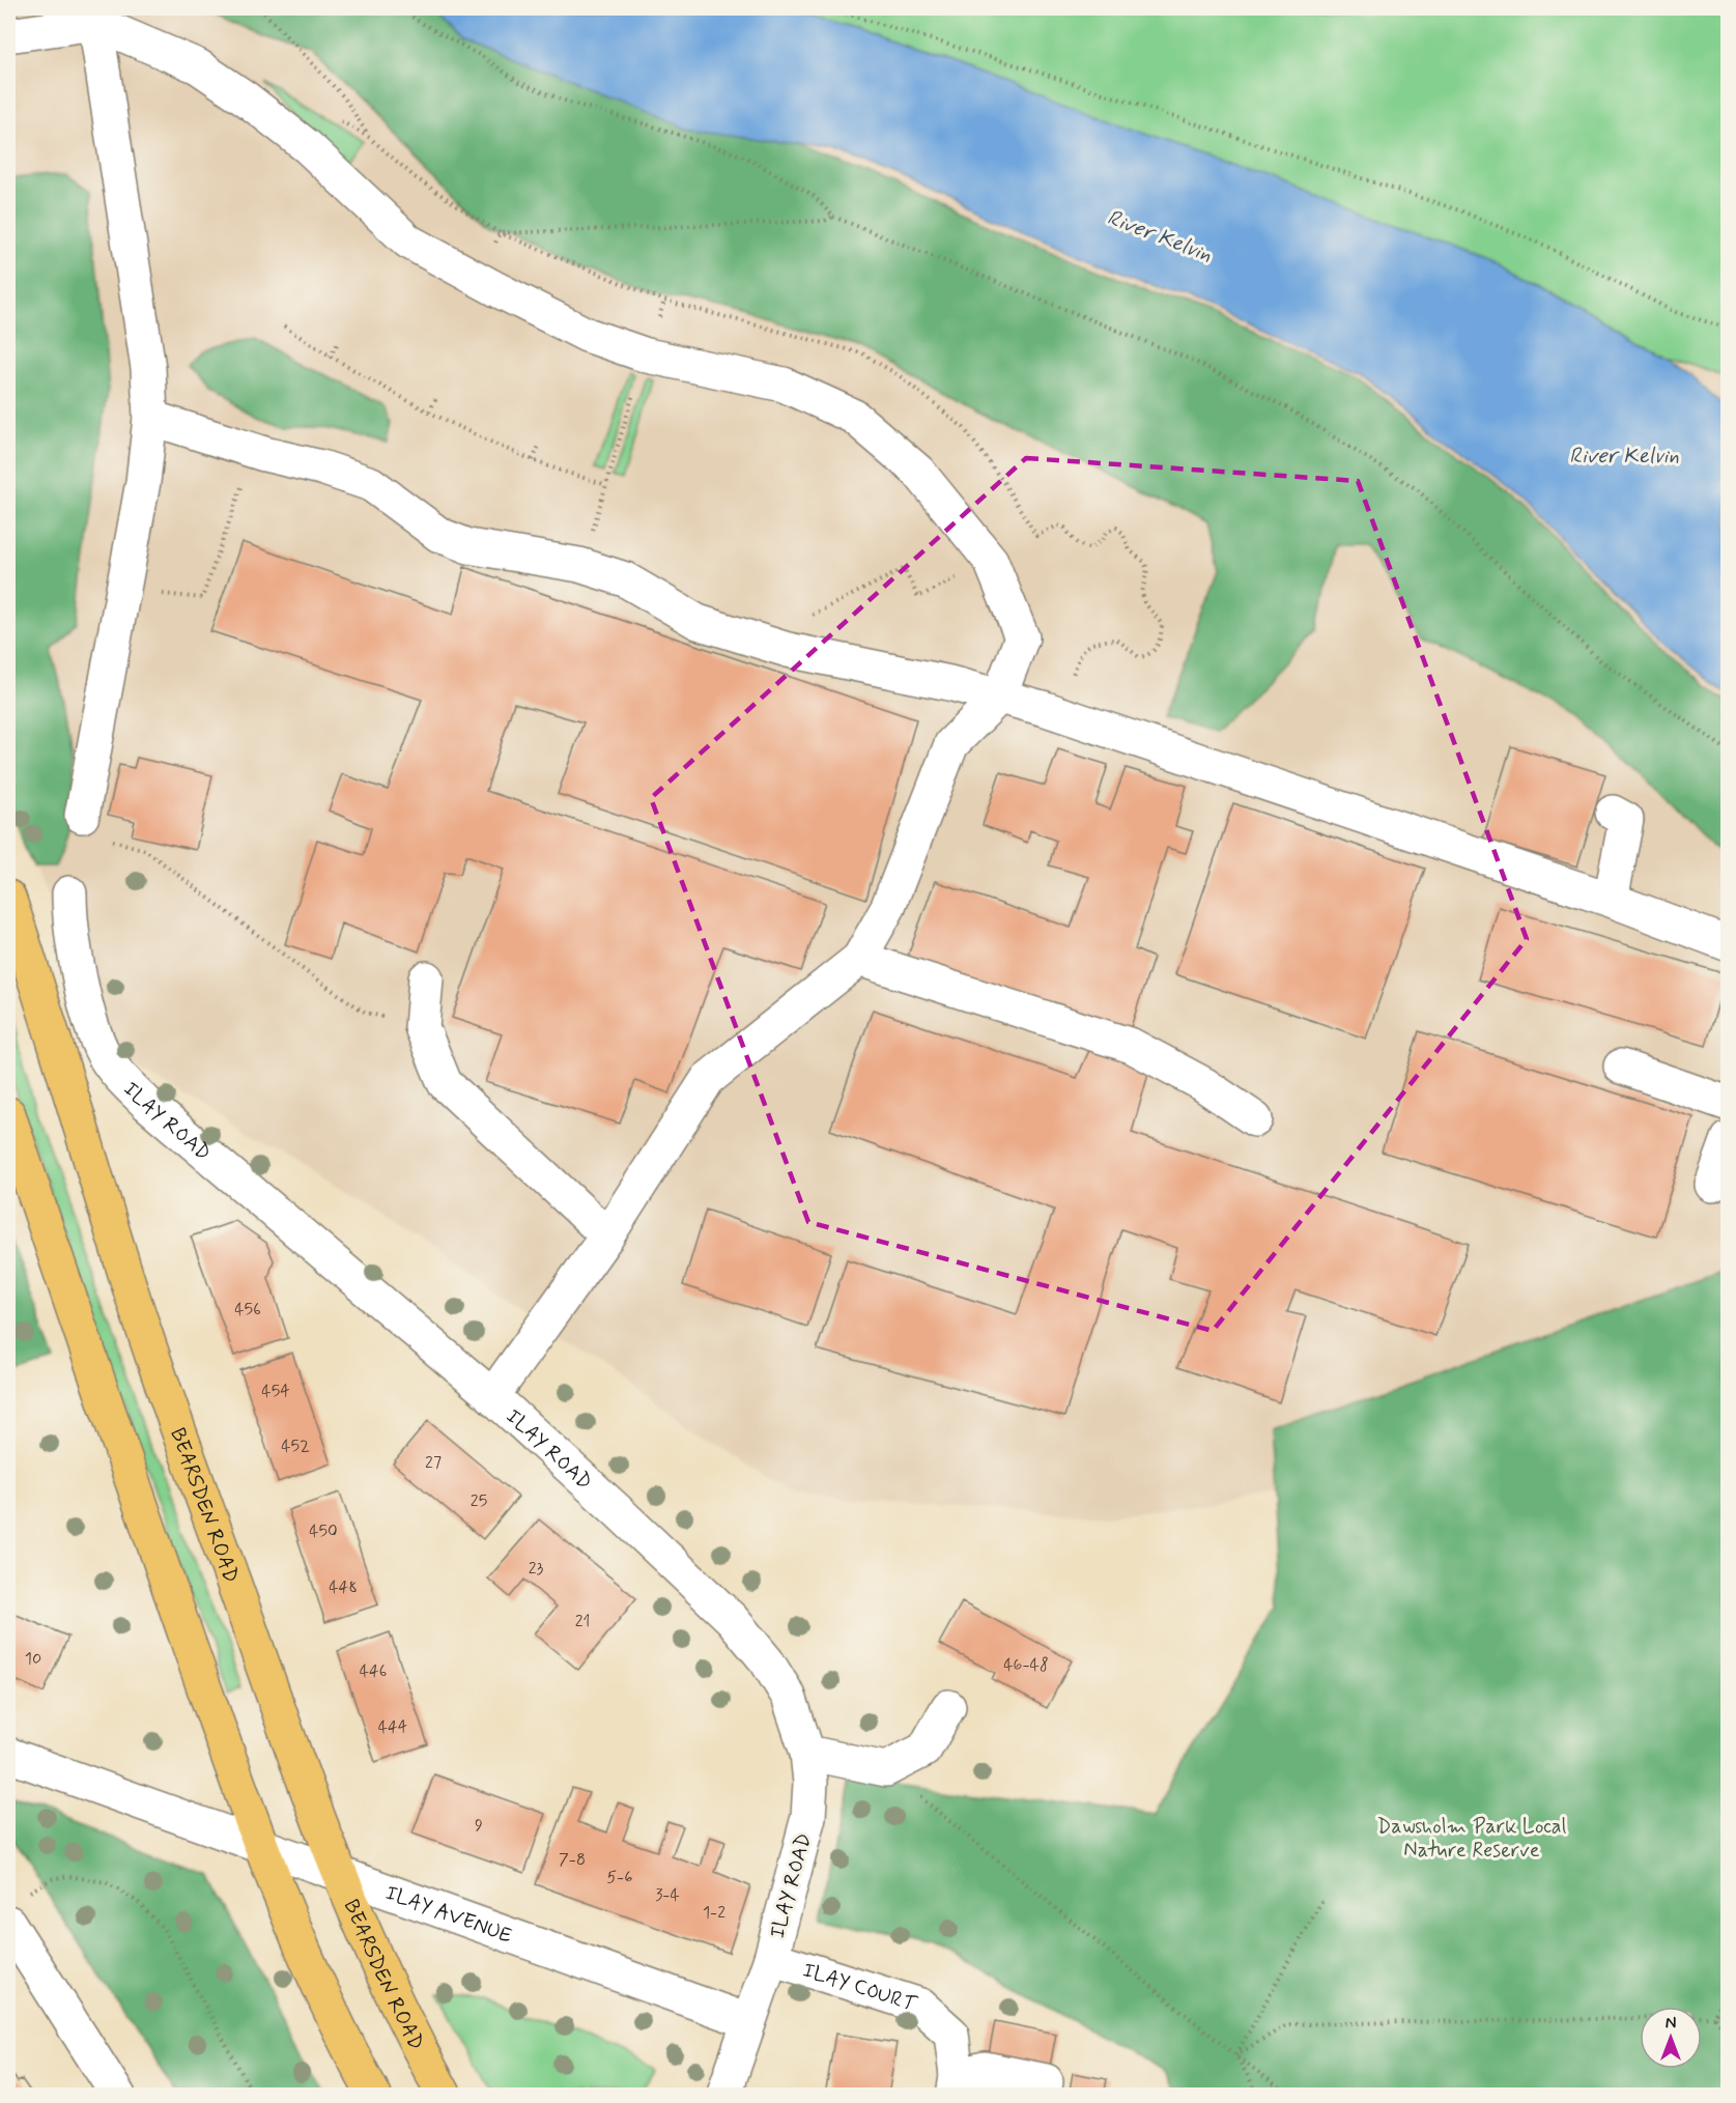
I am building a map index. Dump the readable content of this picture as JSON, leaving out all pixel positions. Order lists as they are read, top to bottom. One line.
{"streets":{"main road":["BEARSDEN ROAD"],"street":["ILAY ROAD","ILAY AVENUE","ILAY COURT"]},"crossings":[["ILAY ROAD","ILAY AVENUE"],["ILAY ROAD","ILAY COURT"],["BEARSDEN ROAD","ILAY AVENUE"]],"water":["River Kelvin"],"parks":["Dawsholm Park Local Nature Reserve"],"house_numbers":["456","454","452","27","25","450","23","448","21","10","46-48","446","444","9","7-8","5-6","3-4","1-2"],"north":"top"}
